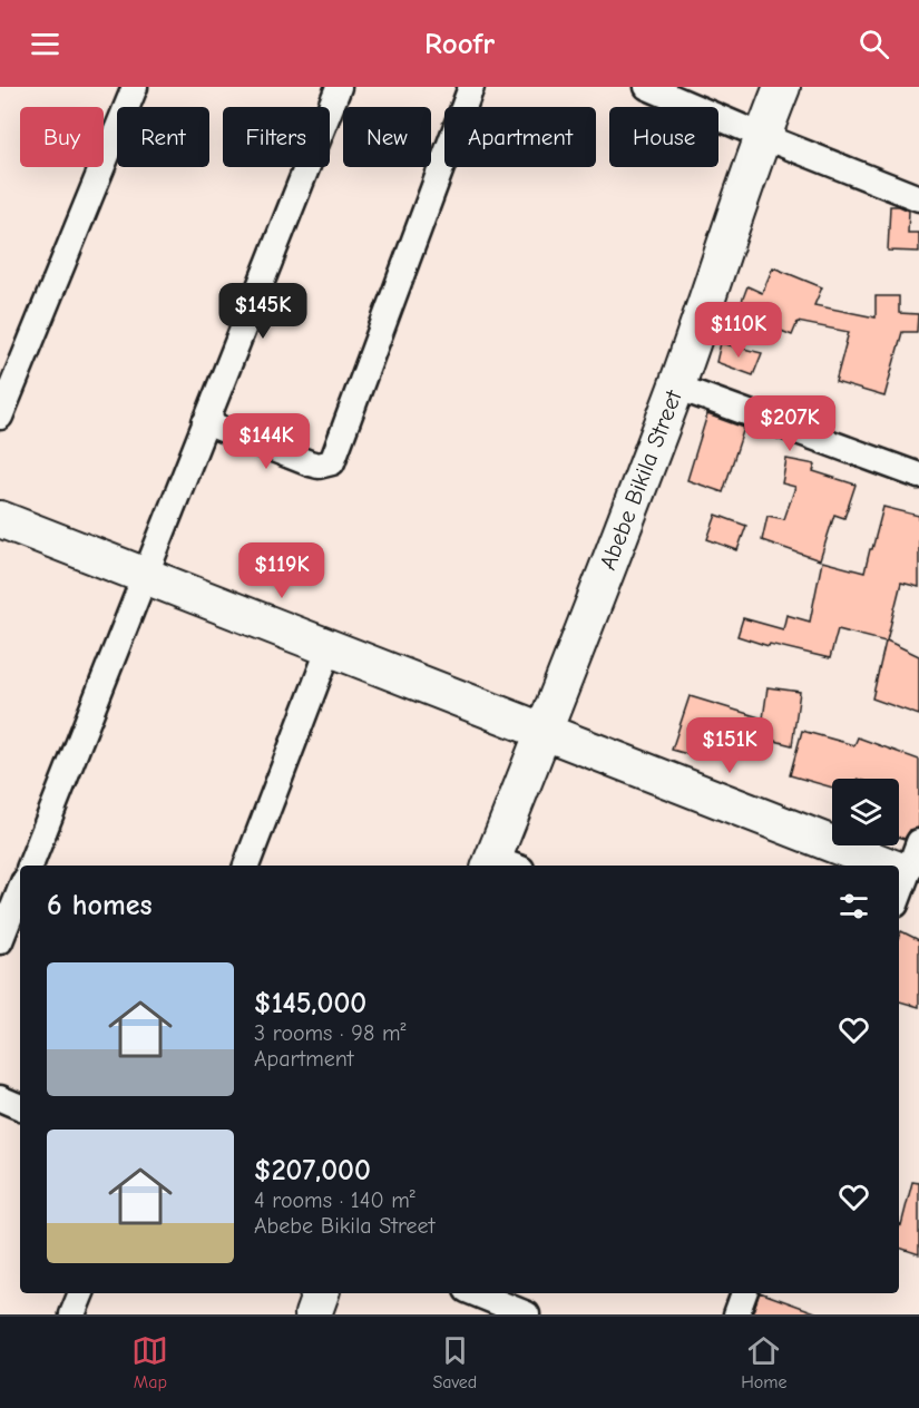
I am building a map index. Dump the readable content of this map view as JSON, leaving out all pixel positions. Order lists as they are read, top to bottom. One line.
{"streets":{"street":["Abebe Bikila Street"]},"page":{"header":"Roofr","chip":["Buy","Rent","Filters","New","Apartment","House"],"price":["$145K","$110K","$207K","$144K","$119K","$151K"],"heading":"6 homes","list":[{"name":"$145,000","note":"3 rooms · 98 m² · Apartment"},{"name":"$207,000","note":"4 rooms · 140 m² · Abebe Bikila Street"}],"tabs":["Map","Saved","Home"]}}
